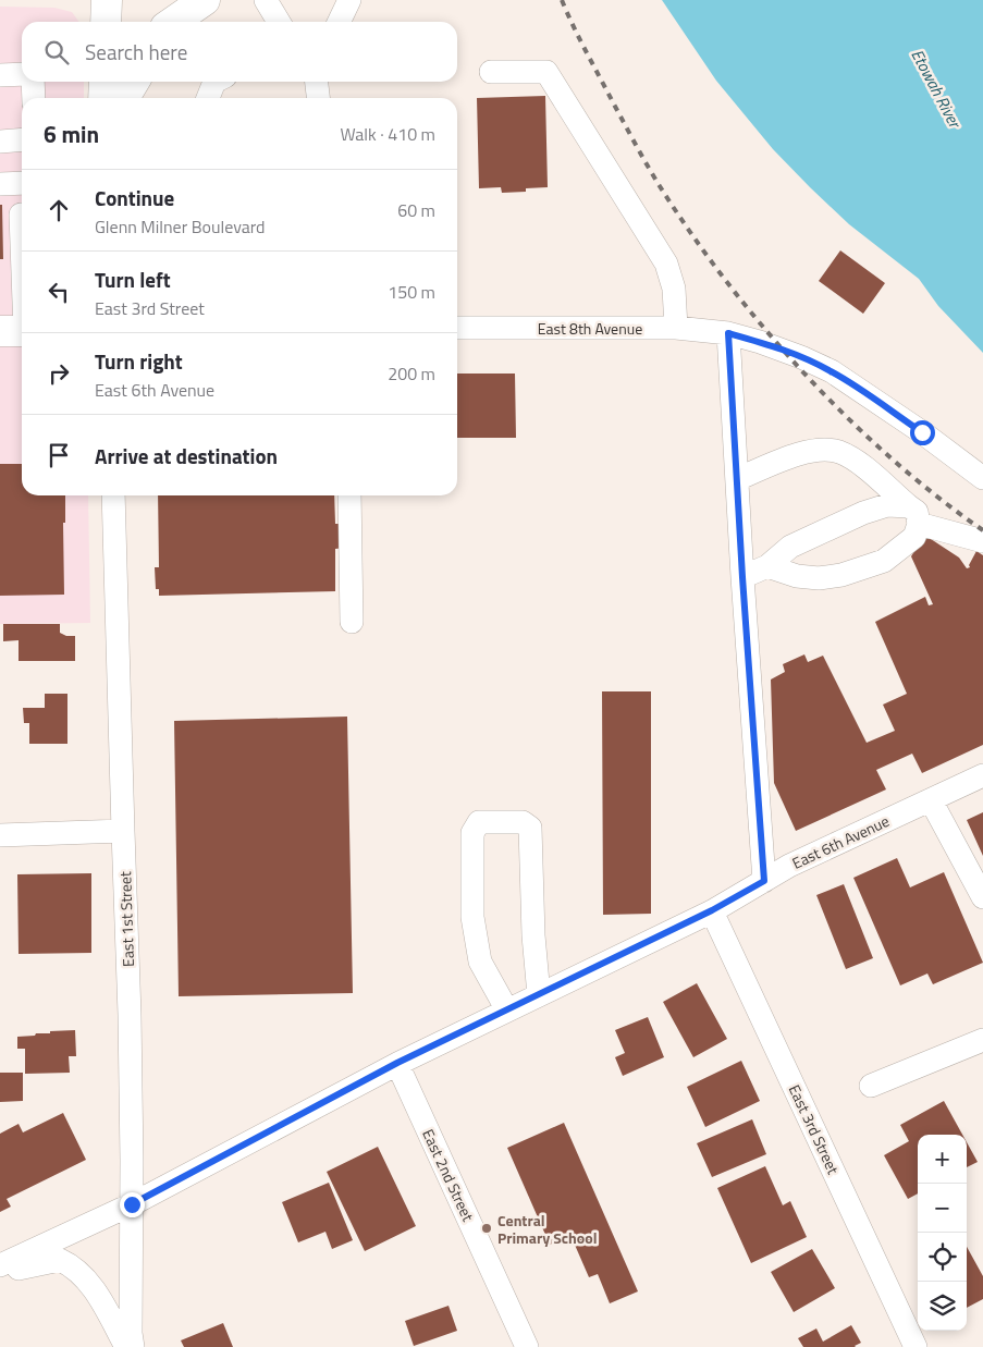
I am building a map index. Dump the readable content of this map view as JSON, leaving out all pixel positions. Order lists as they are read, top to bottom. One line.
{"streets":{"street":["East 8th Avenue","East 6th Avenue","East 1st Street","East 3rd Street","East 2nd Street"]},"crossings":[["East 6th Avenue","East 1st Street"],["East 6th Avenue","East 3rd Street"],["East 6th Avenue","East 2nd Street"]],"water":["Etowah River"],"places":["Central Primary School"],"page":{"search":"Search here","heading":["6 min","Walk · 410 m"],"list":[["Continue","Glenn Milner Boulevard","60 m"],["Turn left","East 3rd Street","150 m"],["Turn right","East 6th Avenue","200 m"],"Arrive at destination"],"map_buttons":["+","−"]}}
